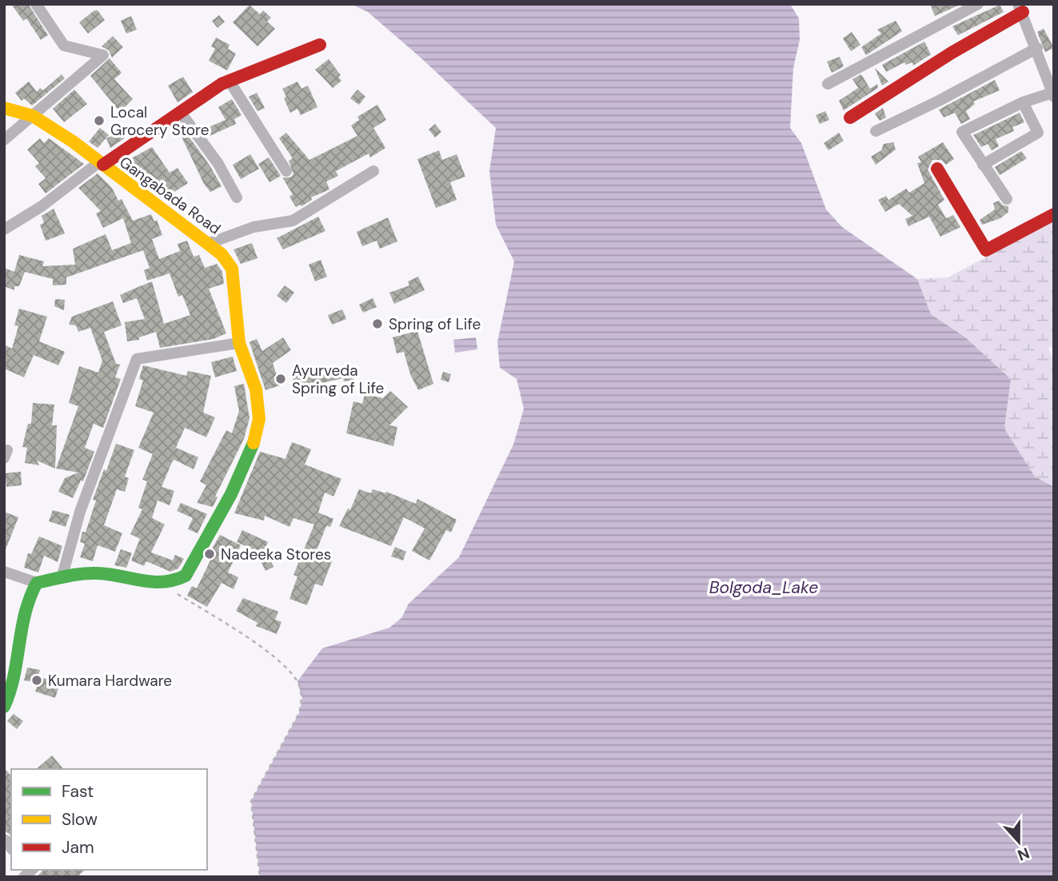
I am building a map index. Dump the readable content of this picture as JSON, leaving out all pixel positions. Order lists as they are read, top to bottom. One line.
{"streets":{"street":["Gangabada Road"]},"water":["Bolgoda_Lake"],"places":["Local Grocery Store","Spring of Life","Ayurveda Spring of Life","Nadeeka Stores","Kumara Hardware"],"legend":["Fast","Slow","Jam"],"north":"bottom"}
